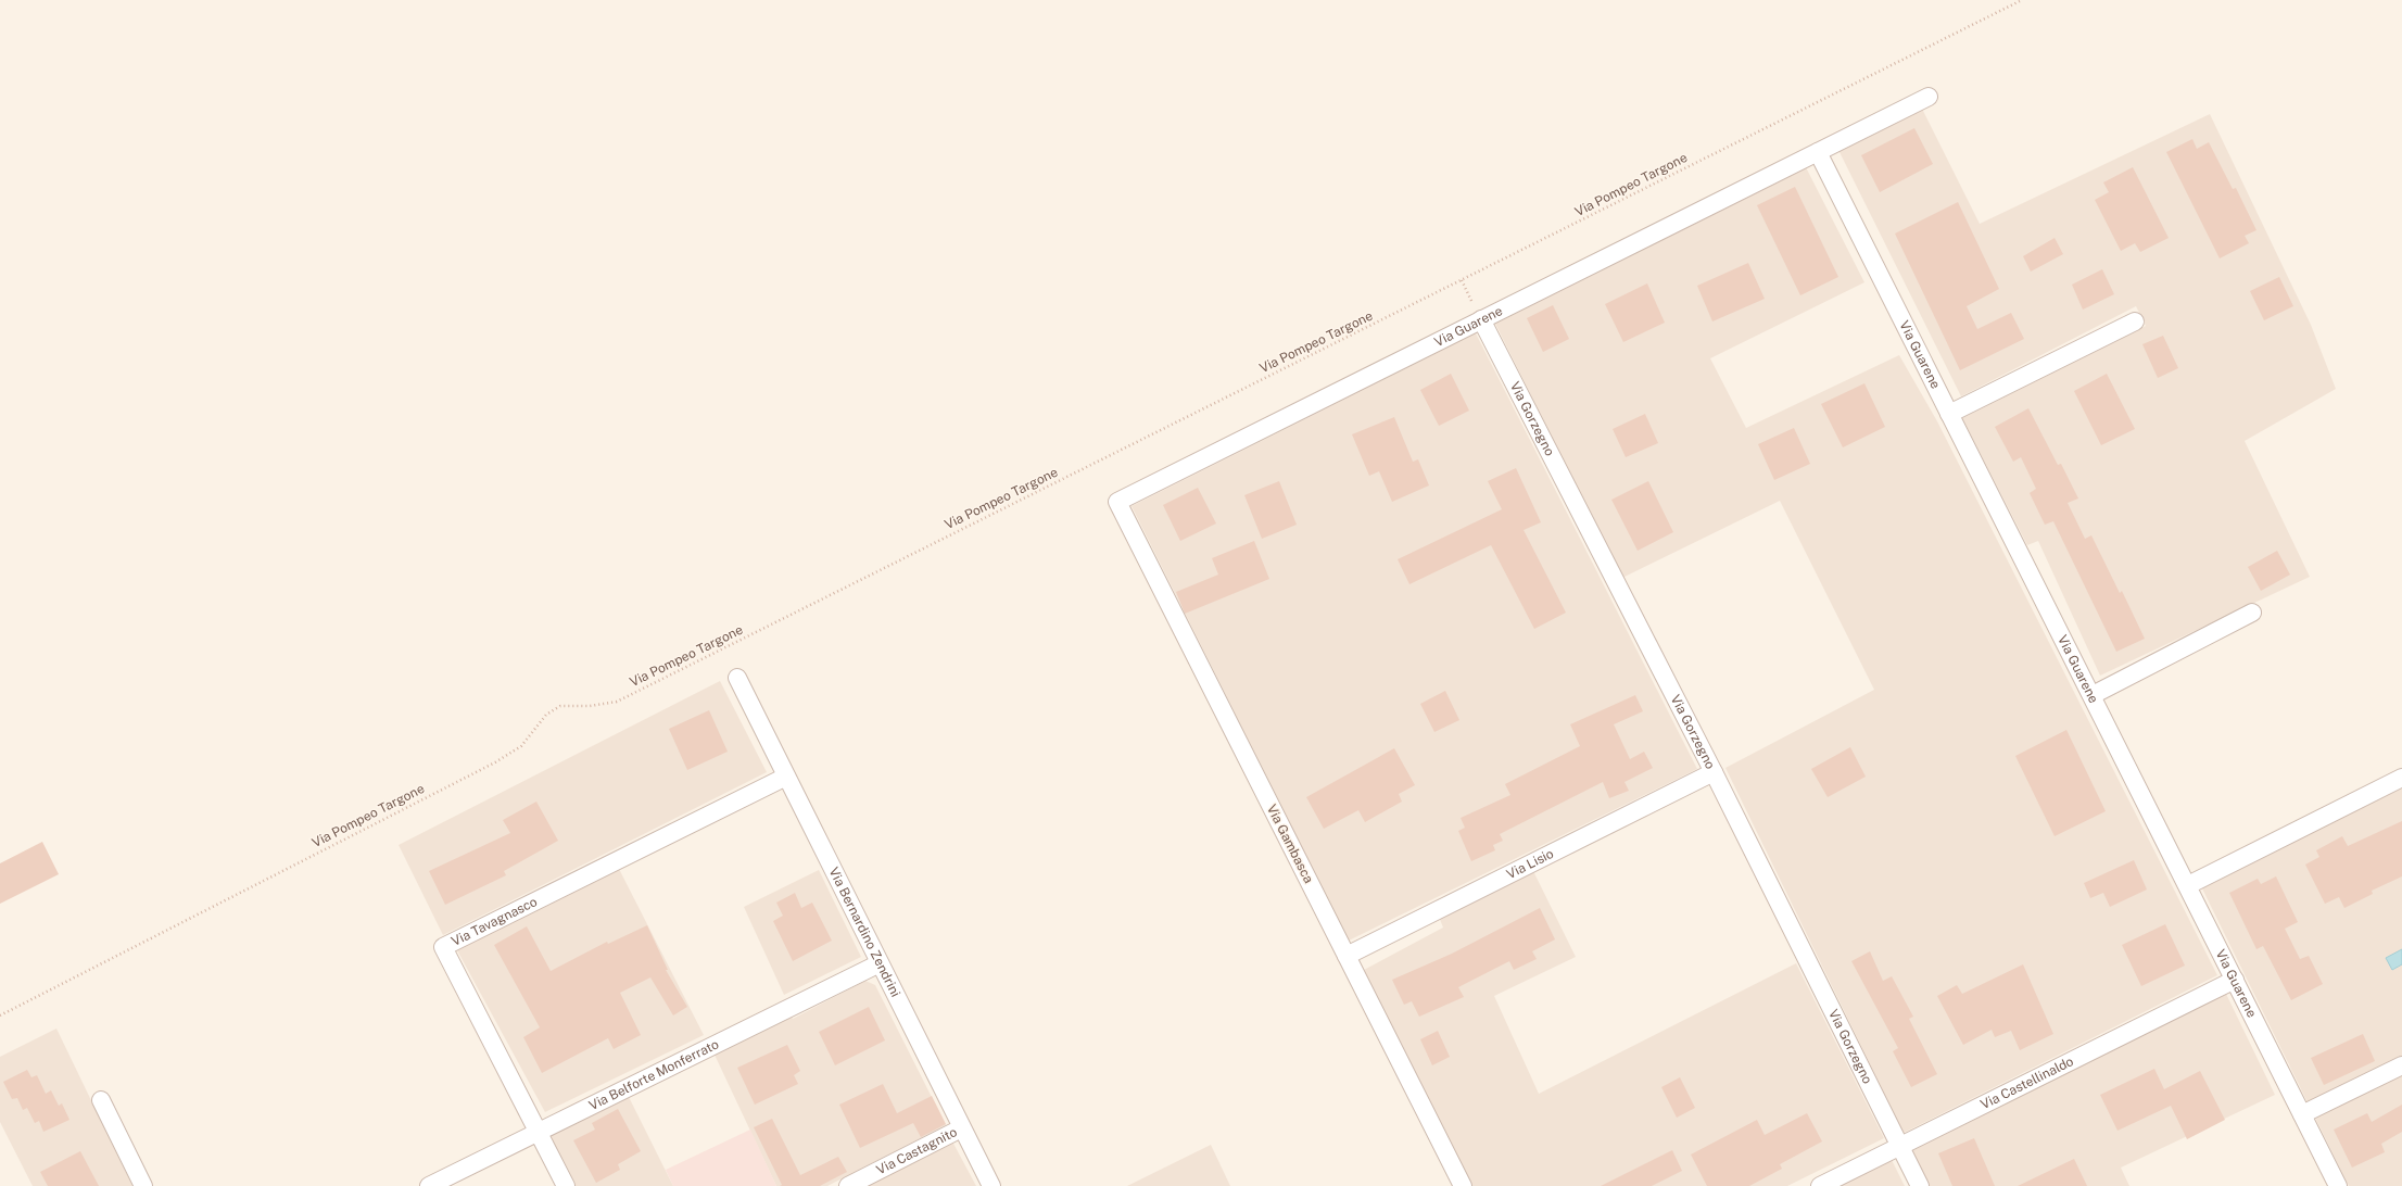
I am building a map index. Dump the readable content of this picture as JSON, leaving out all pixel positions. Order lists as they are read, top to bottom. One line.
{"streets":{"street":["Via Guarene","Via Gorzegno","Via Gambasca","Via Lisio","Via Tavagnasco","Via Bernardino Zendrini","Via Belforte Monferrato","Via Castellinaldo","Via Castagnito"],"path":["Via Pompeo Targone"]},"crossings":[["Via Guarene","Via Gorzegno"],["Via Guarene","Via Gambasca"],["Via Guarene","Via Castellinaldo"],["Via Gorzegno","Via Lisio"],["Via Gorzegno","Via Castellinaldo"],["Via Gambasca","Via Lisio"],["Via Tavagnasco","Via Bernardino Zendrini"],["Via Tavagnasco","Via Belforte Monferrato"],["Via Bernardino Zendrini","Via Belforte Monferrato"],["Via Bernardino Zendrini","Via Castagnito"]]}
